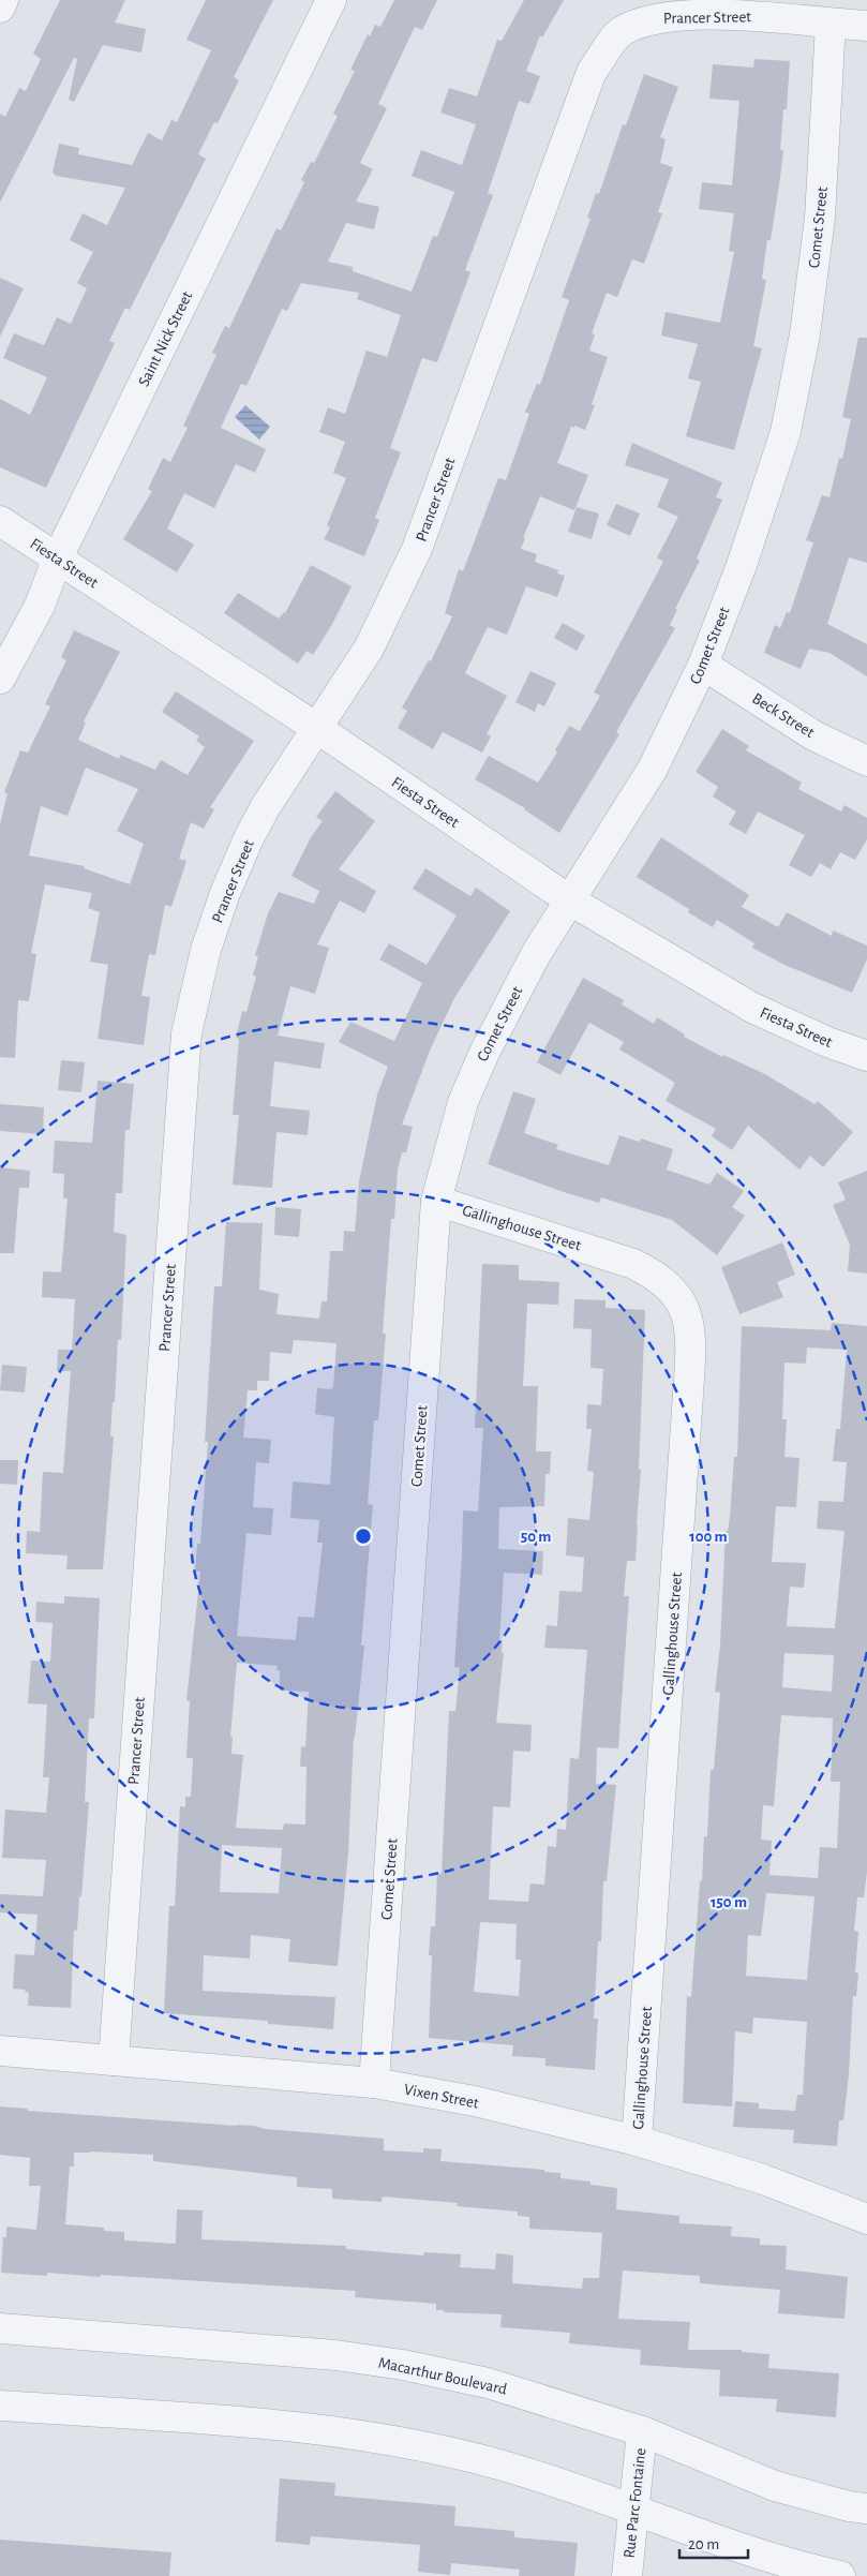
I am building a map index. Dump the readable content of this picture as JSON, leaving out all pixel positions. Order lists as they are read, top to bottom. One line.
{"streets":{"street":["Prancer Street","Comet Street","Saint Nick Street","Fiesta Street","Beck Street","Gallinghouse Street","Vixen Street","Macarthur Boulevard","Rue Parc Fontaine"]},"crossings":[["Prancer Street","Comet Street"],["Prancer Street","Fiesta Street"],["Prancer Street","Vixen Street"],["Comet Street","Fiesta Street"],["Comet Street","Beck Street"],["Comet Street","Gallinghouse Street"],["Comet Street","Vixen Street"],["Saint Nick Street","Fiesta Street"],["Gallinghouse Street","Vixen Street"],["Macarthur Boulevard","Rue Parc Fontaine"]],"scale_bar":"20 m","rings":["50 m","100 m","150 m"]}
